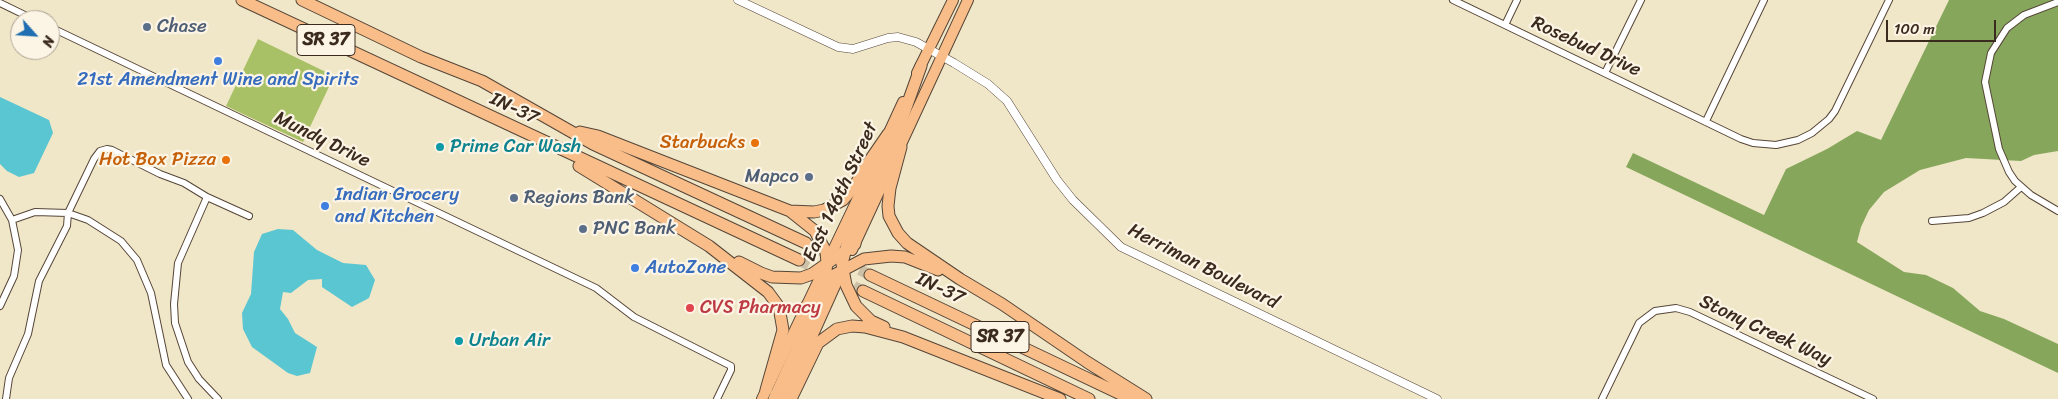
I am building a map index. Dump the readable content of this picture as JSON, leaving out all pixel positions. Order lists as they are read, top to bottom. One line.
{"streets":{"highway":["SR 37","IN-37"],"main road":["East 146th Street"],"street":["Rosebud Drive","Mundy Drive","Herriman Boulevard","Stony Creek Way"]},"crossings":[["East 146th Street","Herriman Boulevard"]],"places":["Chase","21st Amendment Wine and Spirits","Starbucks","Prime Car Wash","Hot Box Pizza","Mapco","Regions Bank","Indian Grocery and Kitchen","PNC Bank","AutoZone","CVS Pharmacy","Urban Air"],"scale_bar":"100 m","north":"bottom right"}
